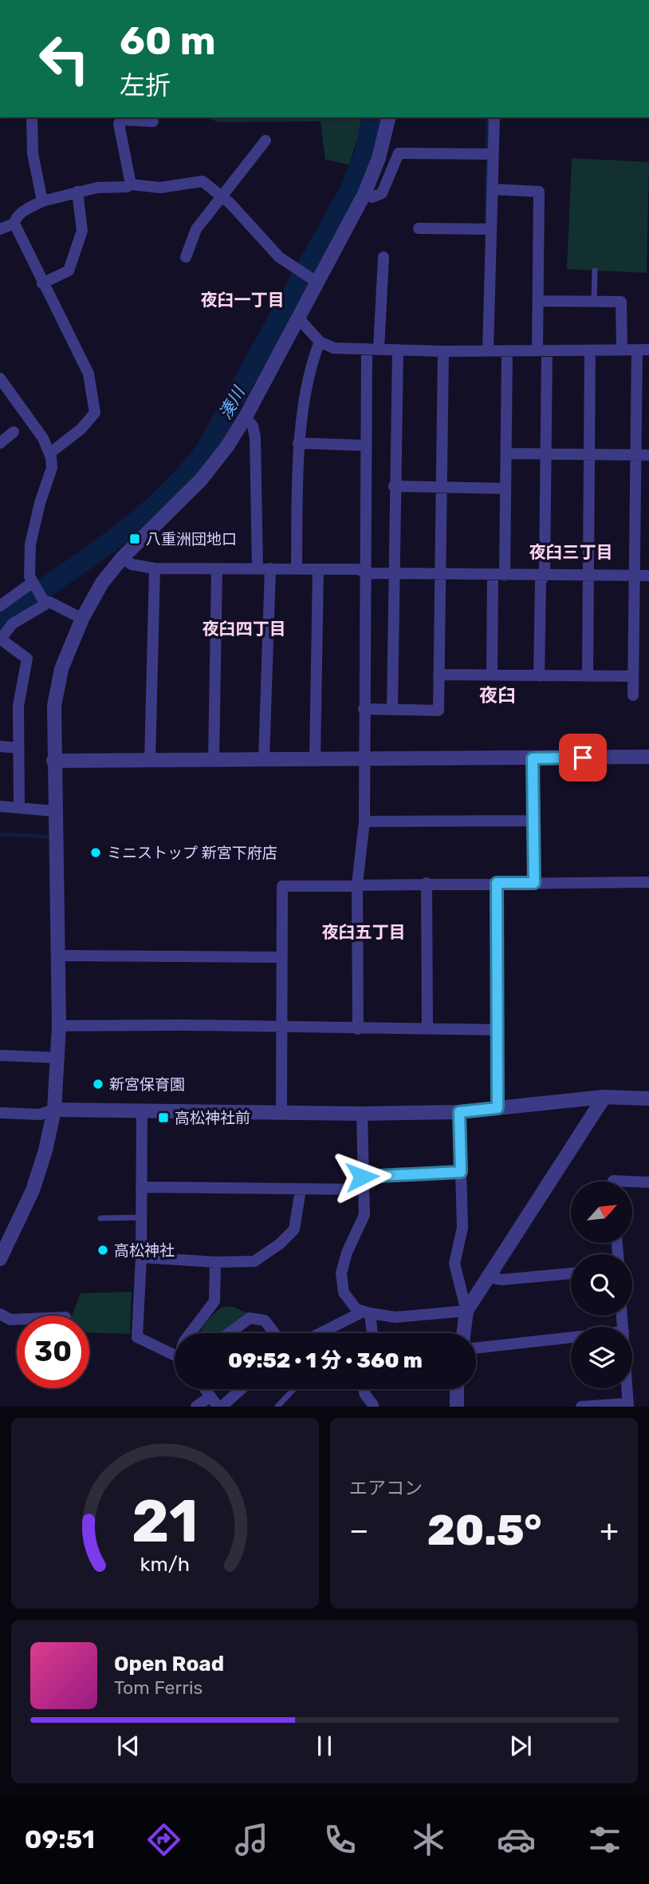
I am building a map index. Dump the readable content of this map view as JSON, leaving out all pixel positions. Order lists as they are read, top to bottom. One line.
{"districts":["夜臼一丁目","夜臼三丁目","夜臼四丁目","夜臼","夜臼五丁目"],"water":["湊川"],"places":{"transit":["八重洲団地口","高松神社前"],"other":["ミニストップ 新宮下府店","新宮保育園","高松神社"]},"north":"top right","page":{"turn":["60 m","左折"],"limit":"30","trip":"09:52 · 1 分 · 360 m","tile":"エアコン","heat":["−","20.5°","+"],"song":["Open Road","Tom Ferris"],"tabs":"09:51","gauge":["21","km/h"]}}
